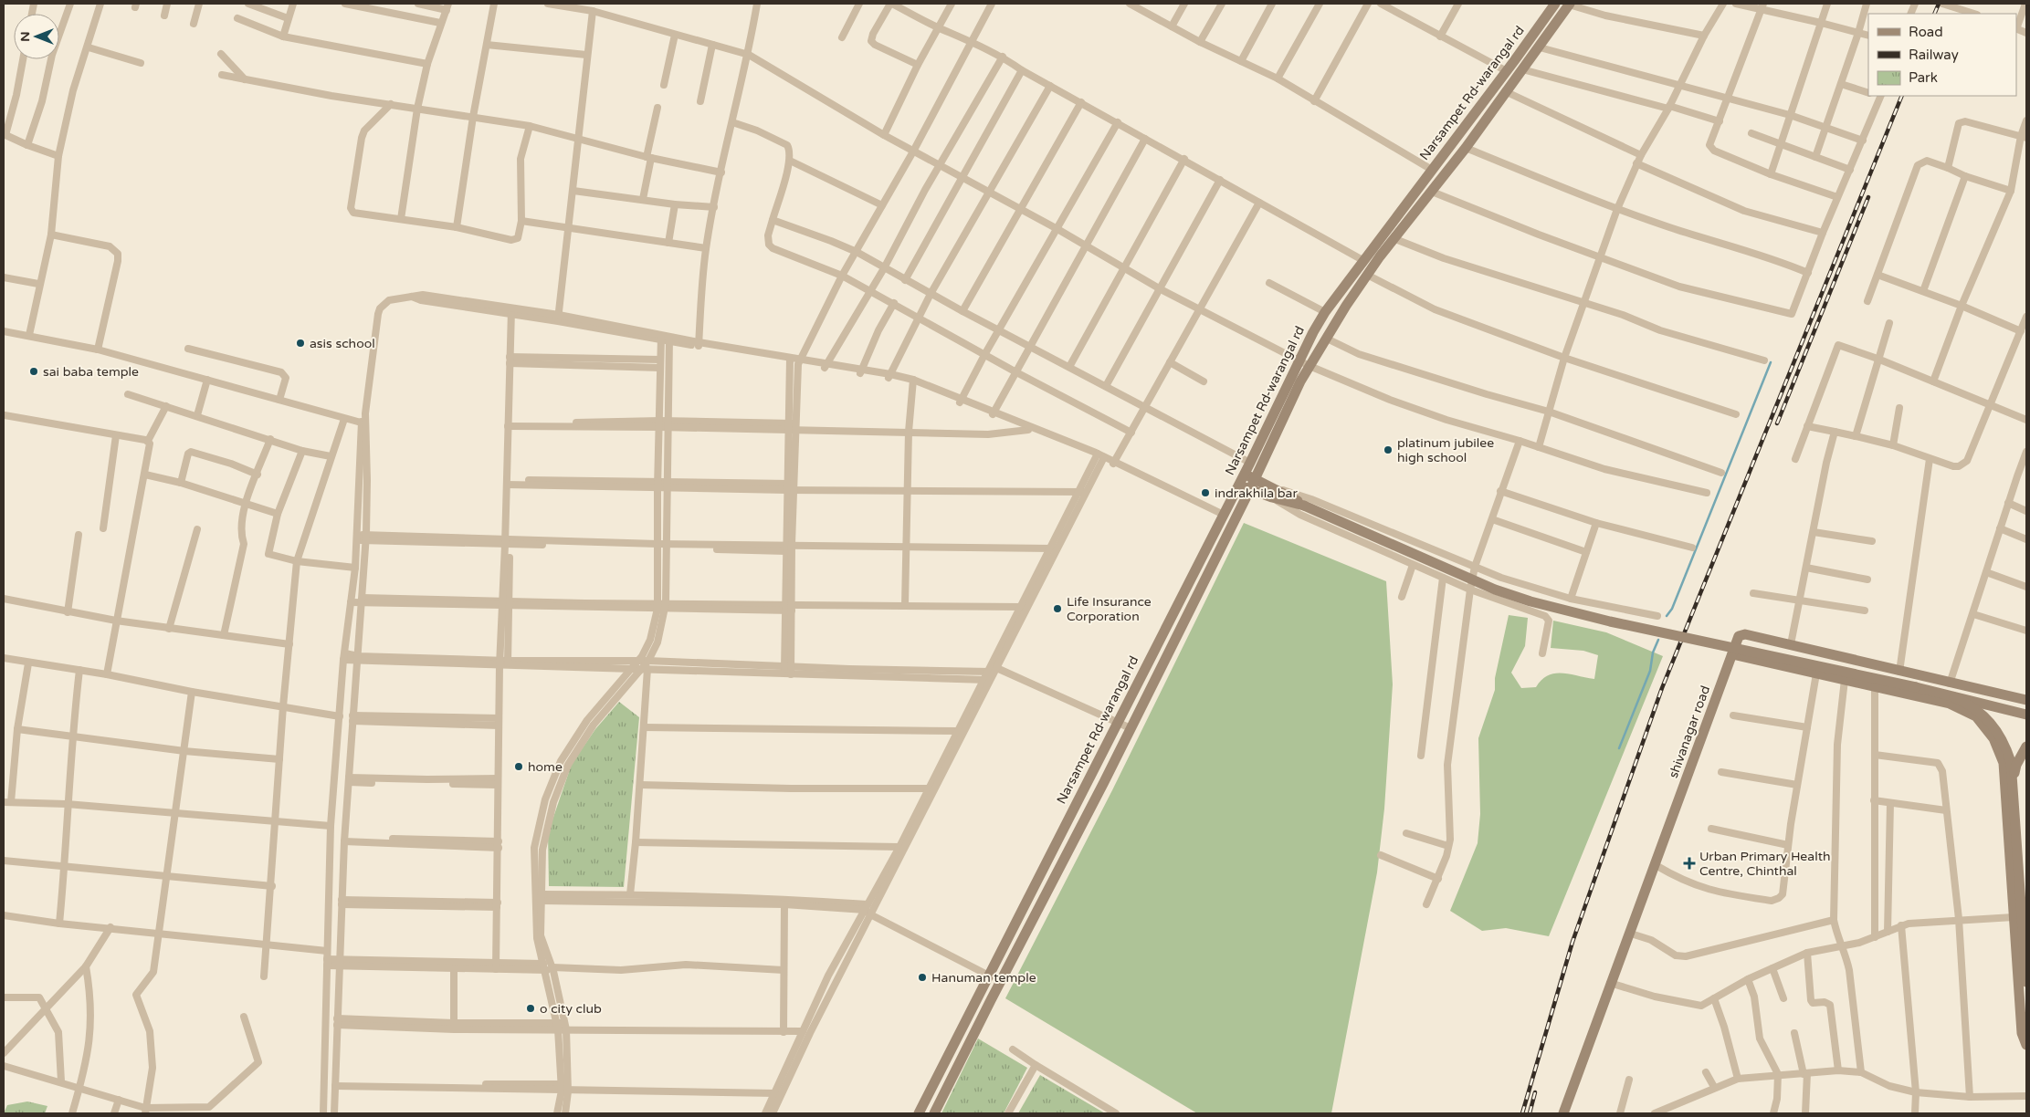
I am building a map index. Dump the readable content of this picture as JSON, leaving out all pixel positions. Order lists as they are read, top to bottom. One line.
{"streets":{"street":["Narsampet Rd-warangal rd","shivanagar road"]},"places":{"other":["asis school","sai baba temple","platinum jubilee high school","indrakhila bar","Life Insurance Corporation","home","Hanuman temple","o city club"],"health":["Urban Primary Health Centre, Chinthal"]},"legend":["Road","Railway","Park"],"north":"left"}
